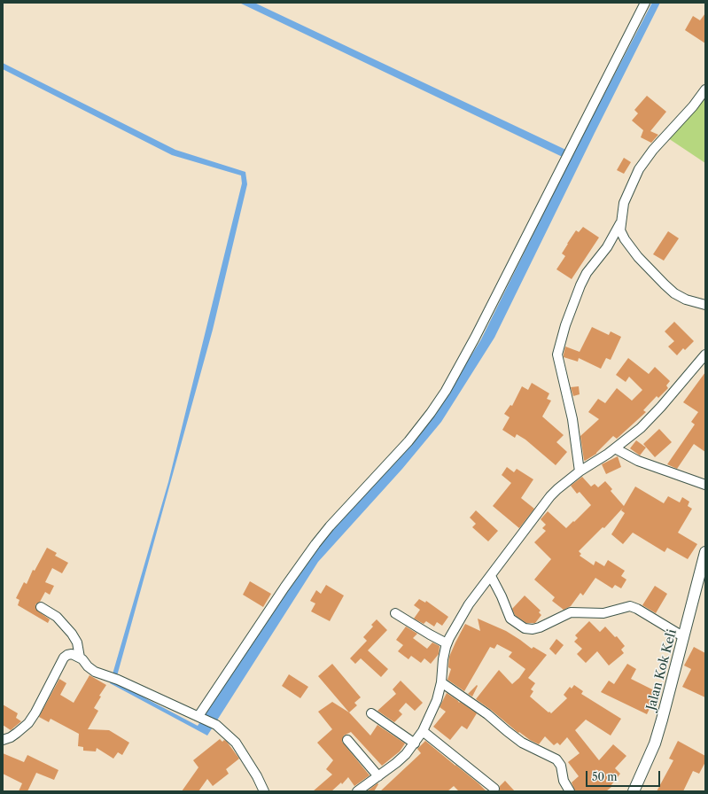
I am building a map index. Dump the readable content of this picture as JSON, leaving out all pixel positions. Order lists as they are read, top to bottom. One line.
{"streets":{"street":["Jalan Kok Keli"]},"scale_bar":"50 m"}
